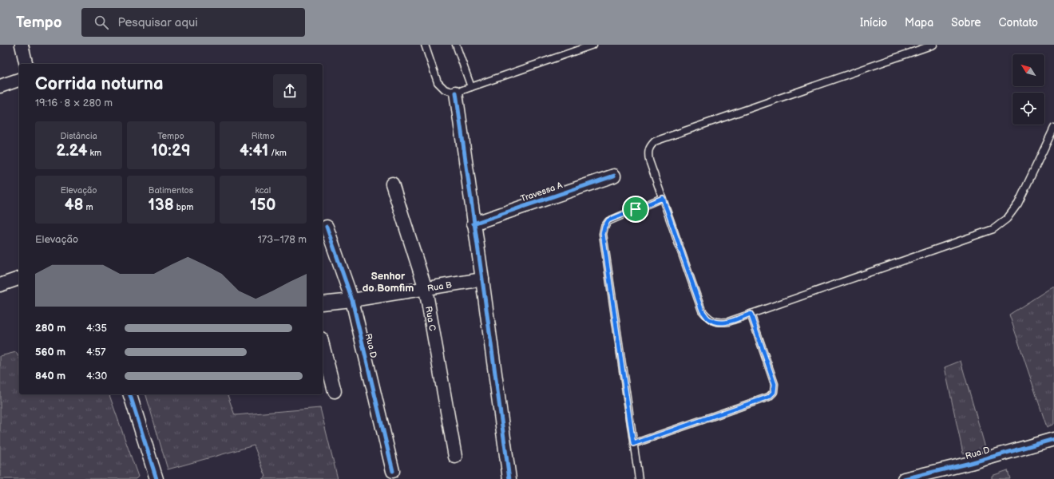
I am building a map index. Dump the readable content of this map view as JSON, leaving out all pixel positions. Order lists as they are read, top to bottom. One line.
{"streets":{"street":["Travessa A","Rua B","Rua C","Rua D"]},"crossings":[["Rua B","Rua C"],["Rua B","Rua D"]],"districts":["Senhor do Bomfim"],"north":"top left","page":{"header":"Tempo","search":"Pesquisar aqui","nav":["Início","Mapa","Sobre","Contato"],"heading":["Corrida noturna","19:16 · 8 × 280 m"],"stats":[["Distância","2.24 km"],["Tempo","10:29"],["Ritmo","4:41 /km"],["Elevação","48 m"],["Batimentos","138 bpm"],["kcal","150"]],"chart":["Elevação","173–178 m"],"list":[{"name":"280 m","note":"4:35"},{"name":"560 m","note":"4:57"},{"name":"840 m","note":"4:30"}]}}
